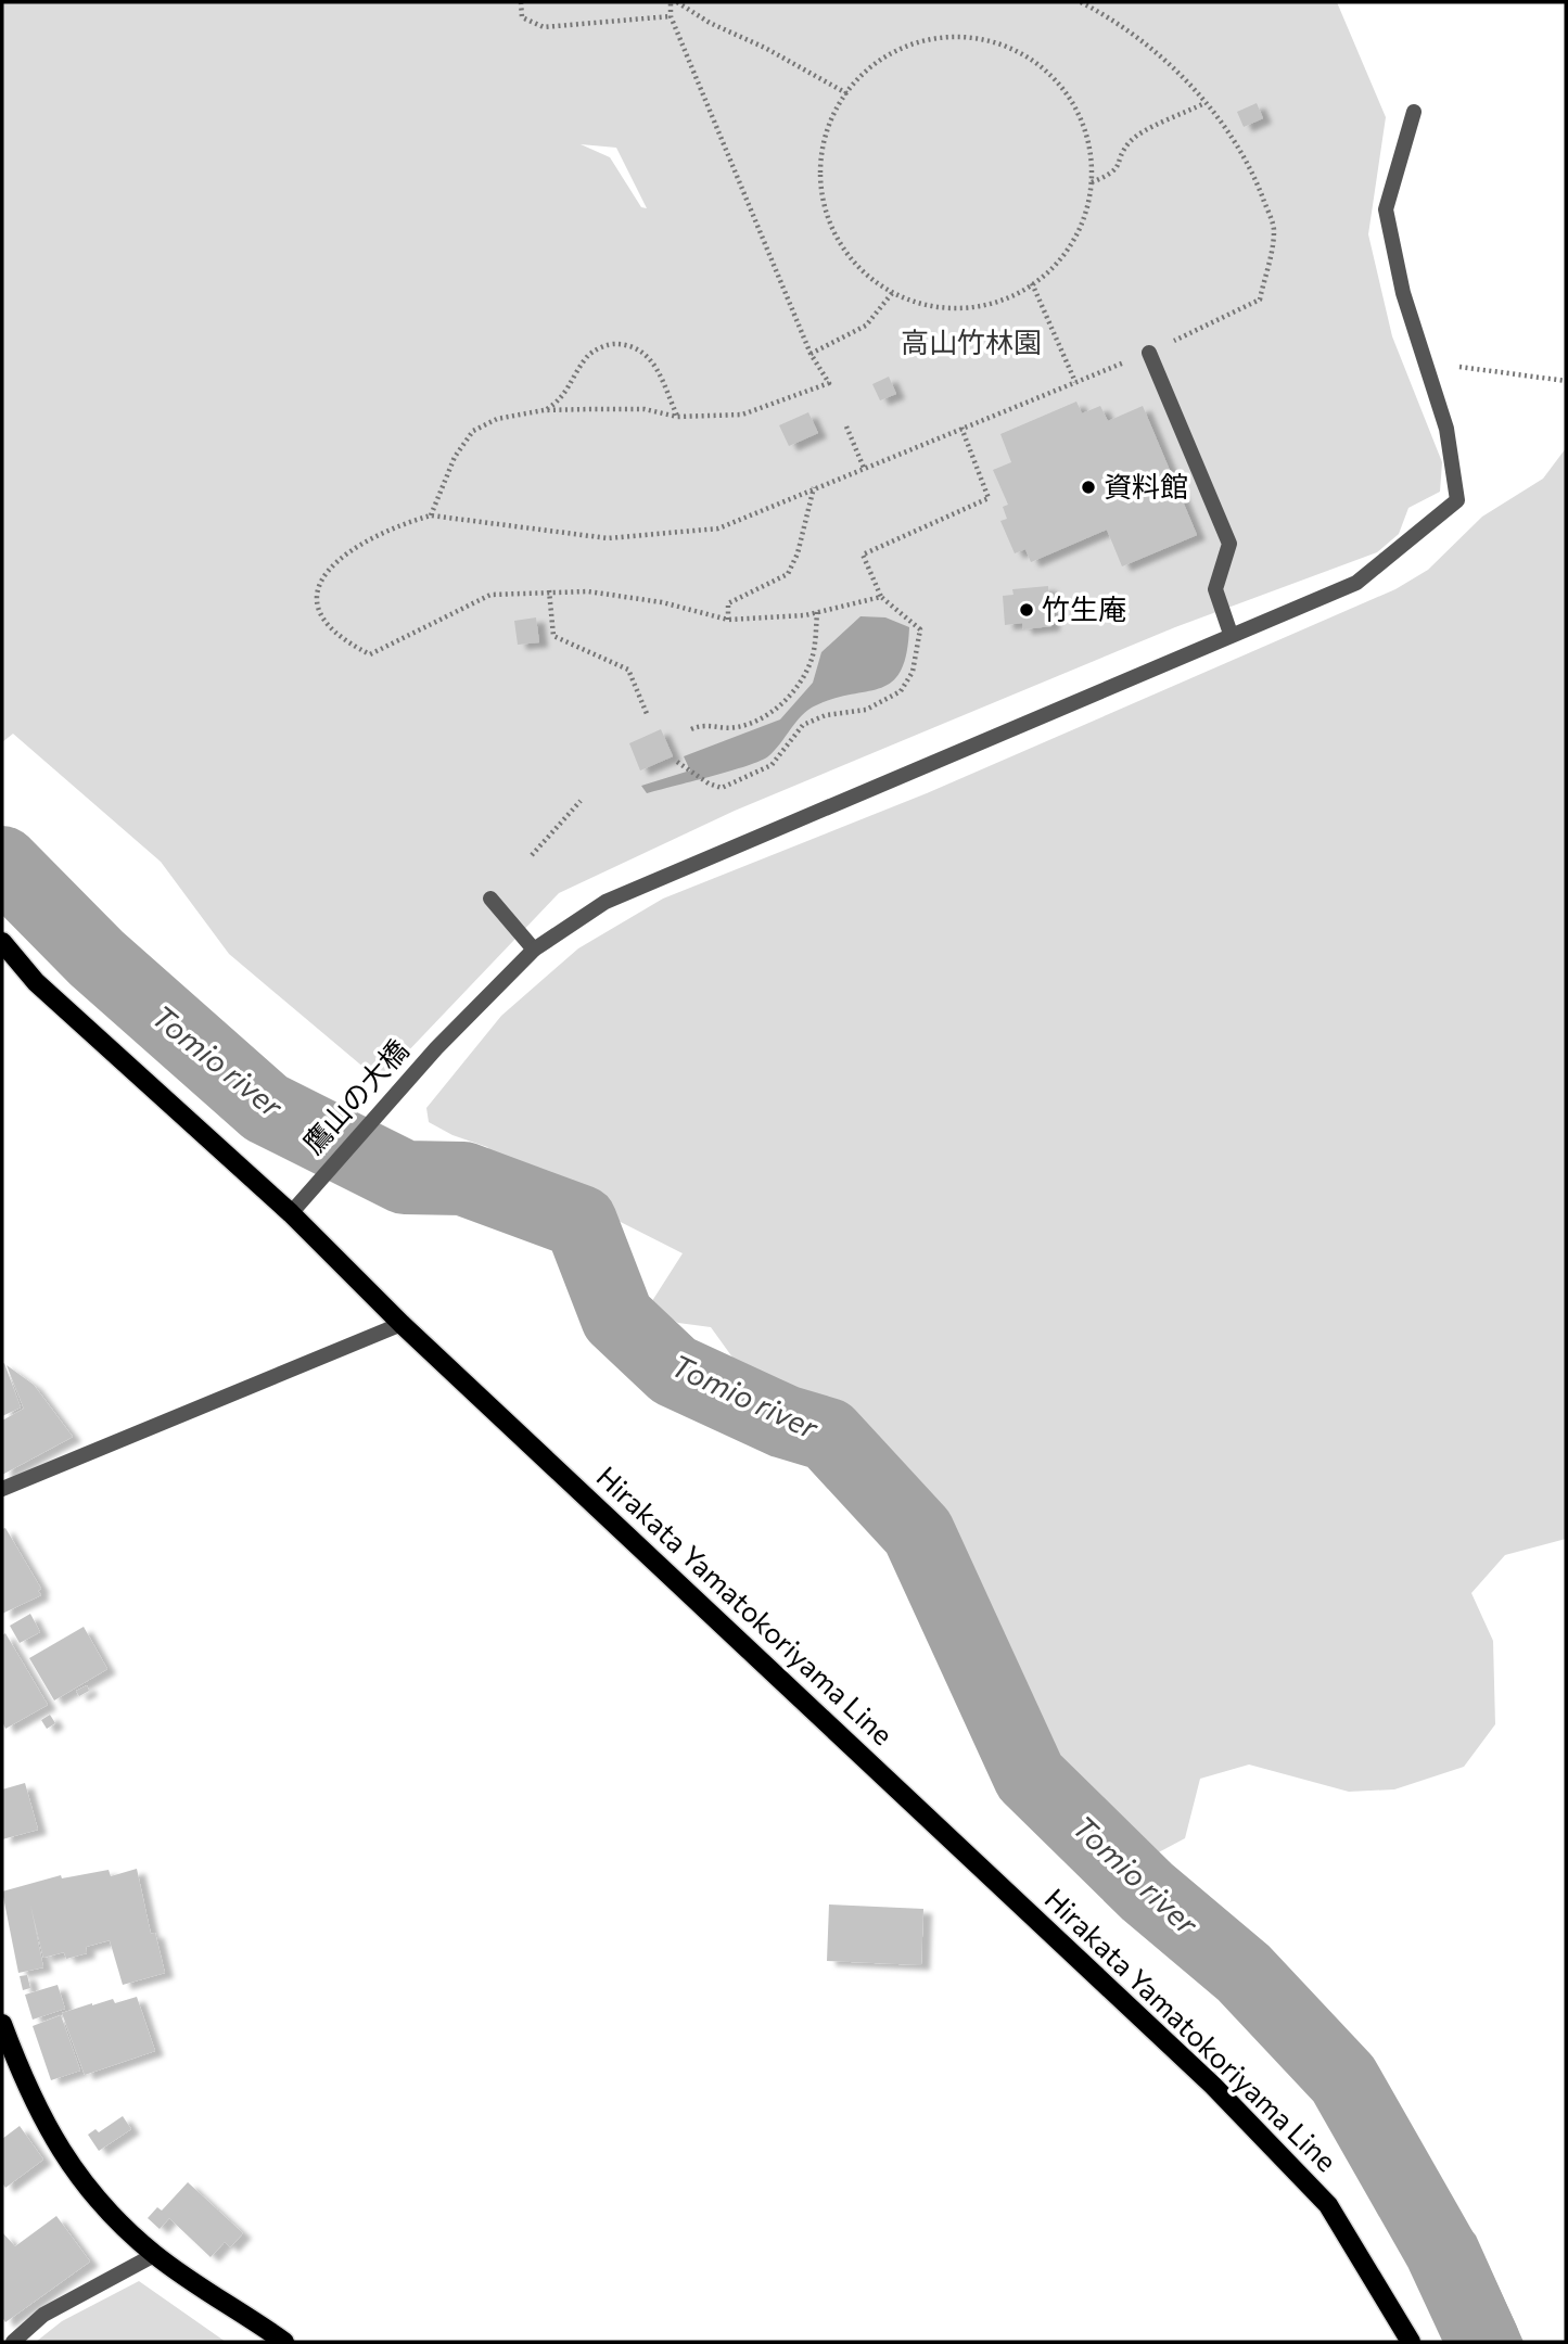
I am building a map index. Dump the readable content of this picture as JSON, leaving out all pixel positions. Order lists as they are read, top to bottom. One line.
{"streets":{"main road":["Hirakata Yamatokoriyama Line"],"street":["鷹山の大橋"]},"crossings":[["鷹山の大橋","Hirakata Yamatokoriyama Line"]],"water":["Tomio river"],"parks":["高山竹林園"],"places":["資料館","竹生庵"]}
